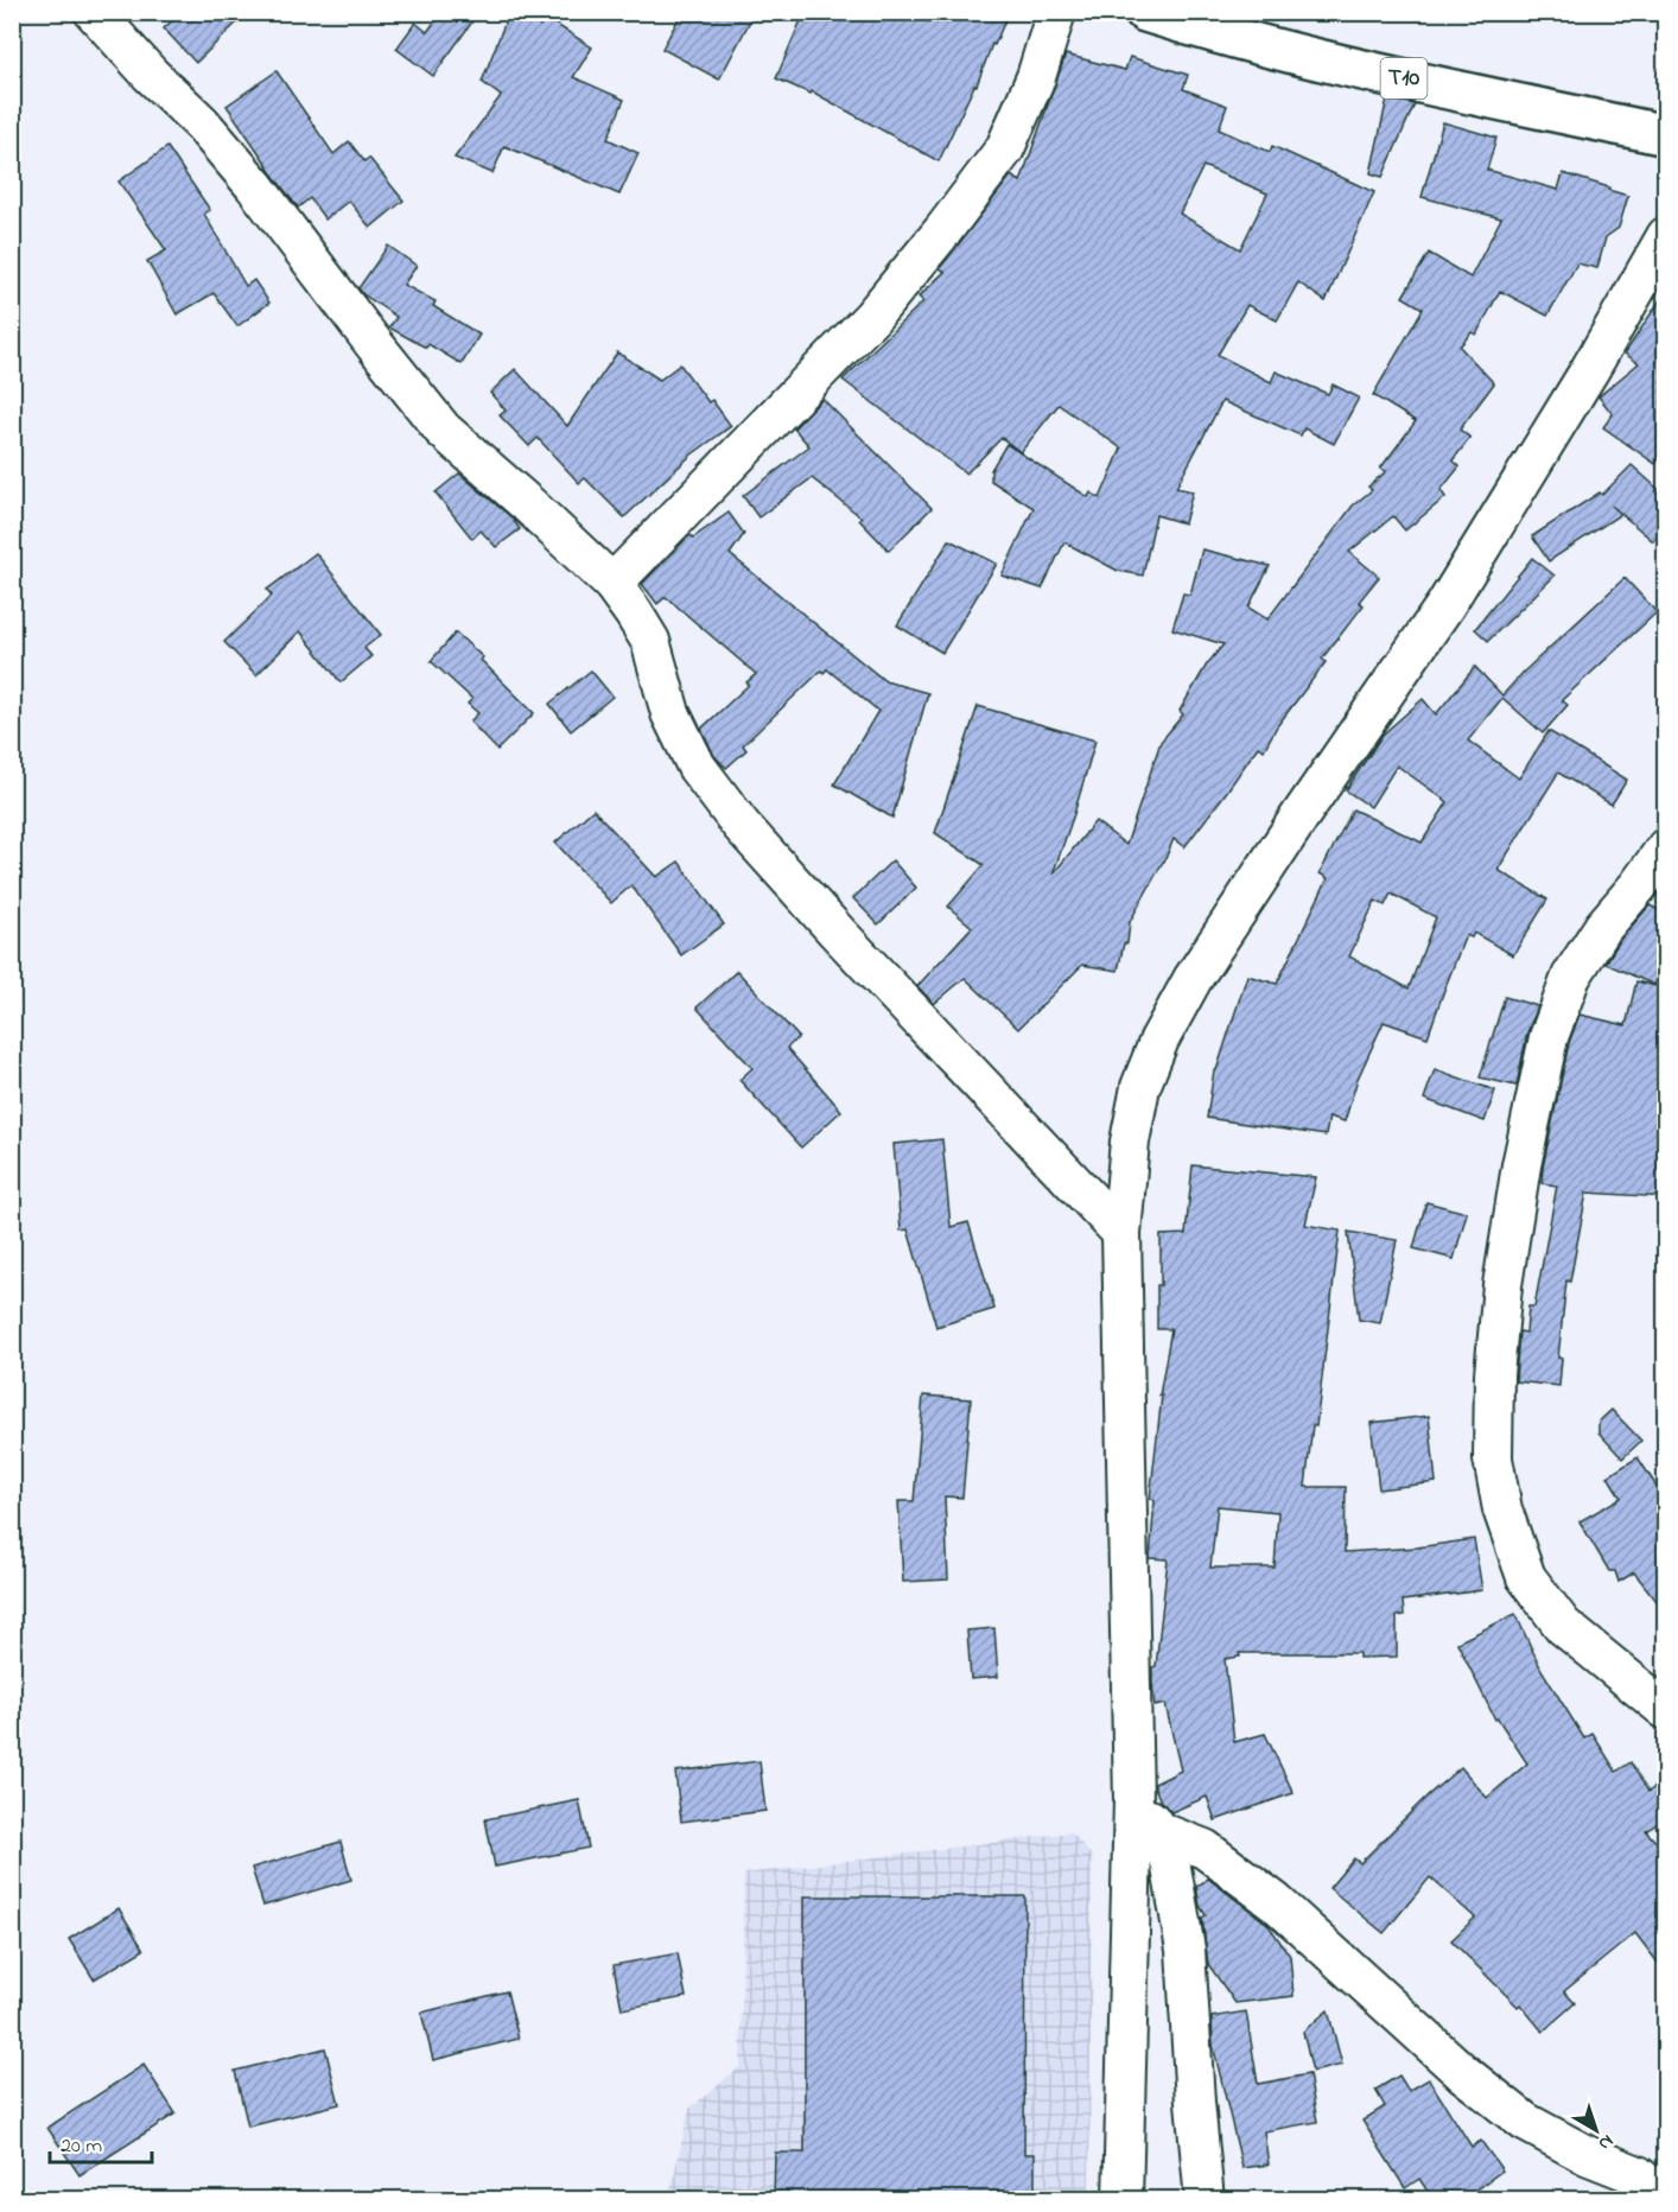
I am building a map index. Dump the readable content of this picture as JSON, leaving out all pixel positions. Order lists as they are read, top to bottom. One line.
{"streets":{"highway":["T10"]},"scale_bar":"20 m","north":"bottom right"}
